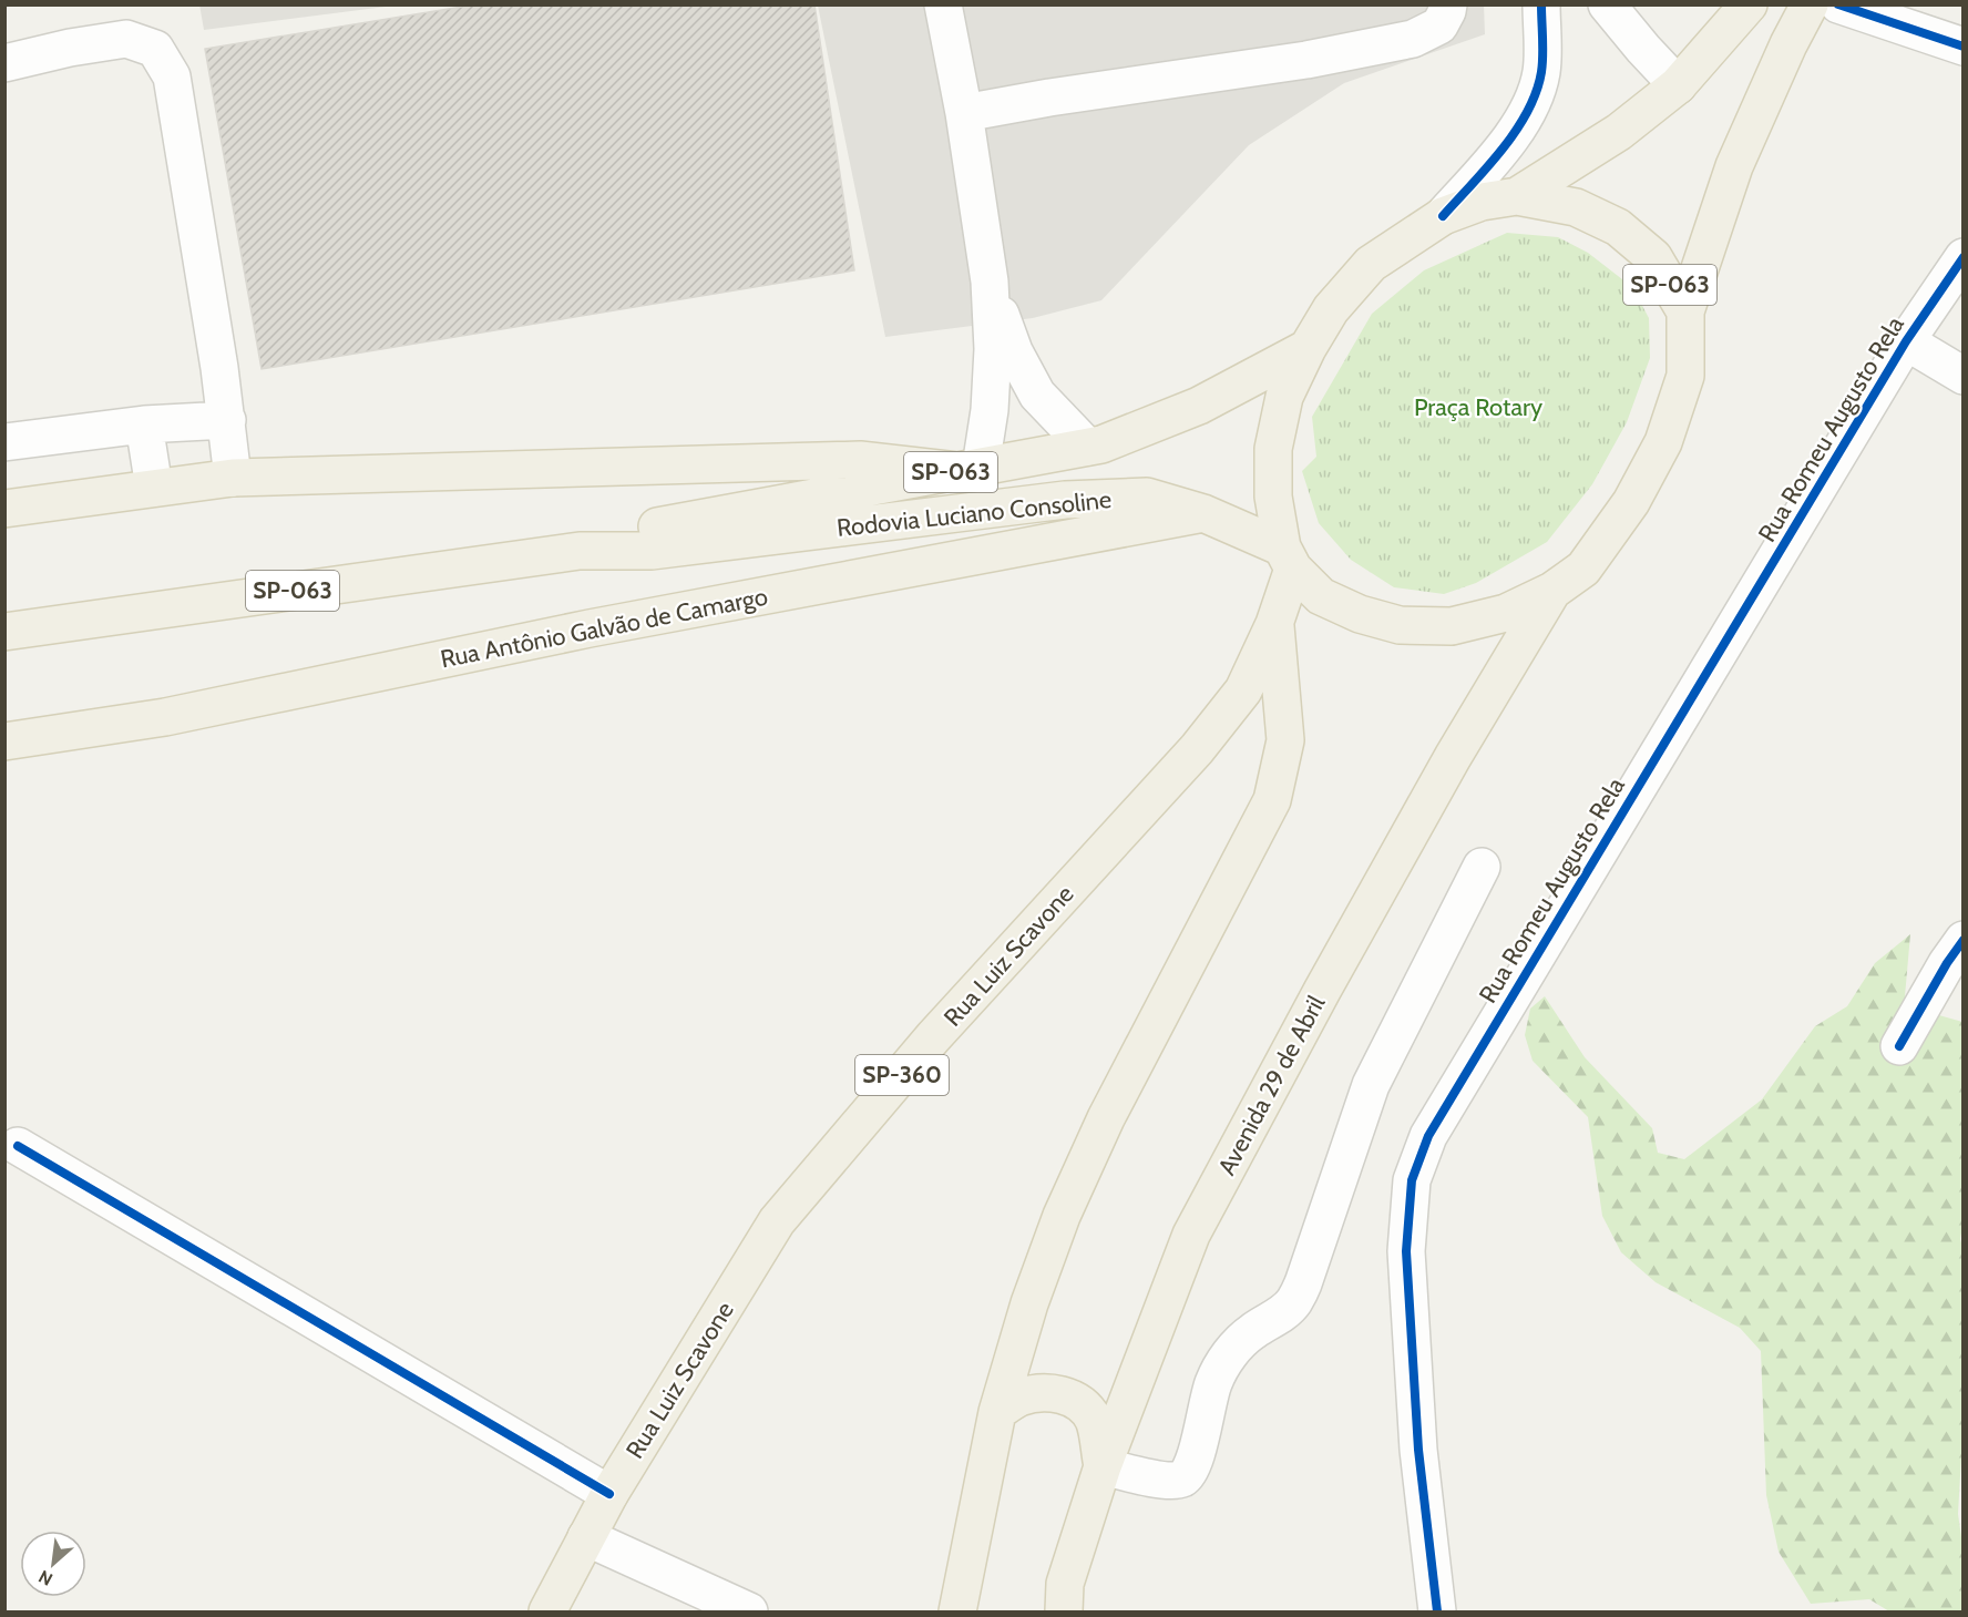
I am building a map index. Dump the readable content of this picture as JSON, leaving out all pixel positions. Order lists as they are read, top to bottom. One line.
{"streets":{"main road":["SP-063","Rodovia Luciano Consoline","Rua Antônio Galvão de Camargo","Rua Luiz Scavone","SP-360","Avenida 29 de Abril"],"street":["Rua Romeu Augusto Rela"]},"crossings":[["SP-063","Rodovia Luciano Consoline"],["SP-063","Rua Luiz Scavone"],["SP-063","Avenida 29 de Abril"],["Rodovia Luciano Consoline","Rua Antônio Galvão de Camargo"],["Rodovia Luciano Consoline","Rua Luiz Scavone"]],"parks":["Praça Rotary"],"north":"bottom left"}
